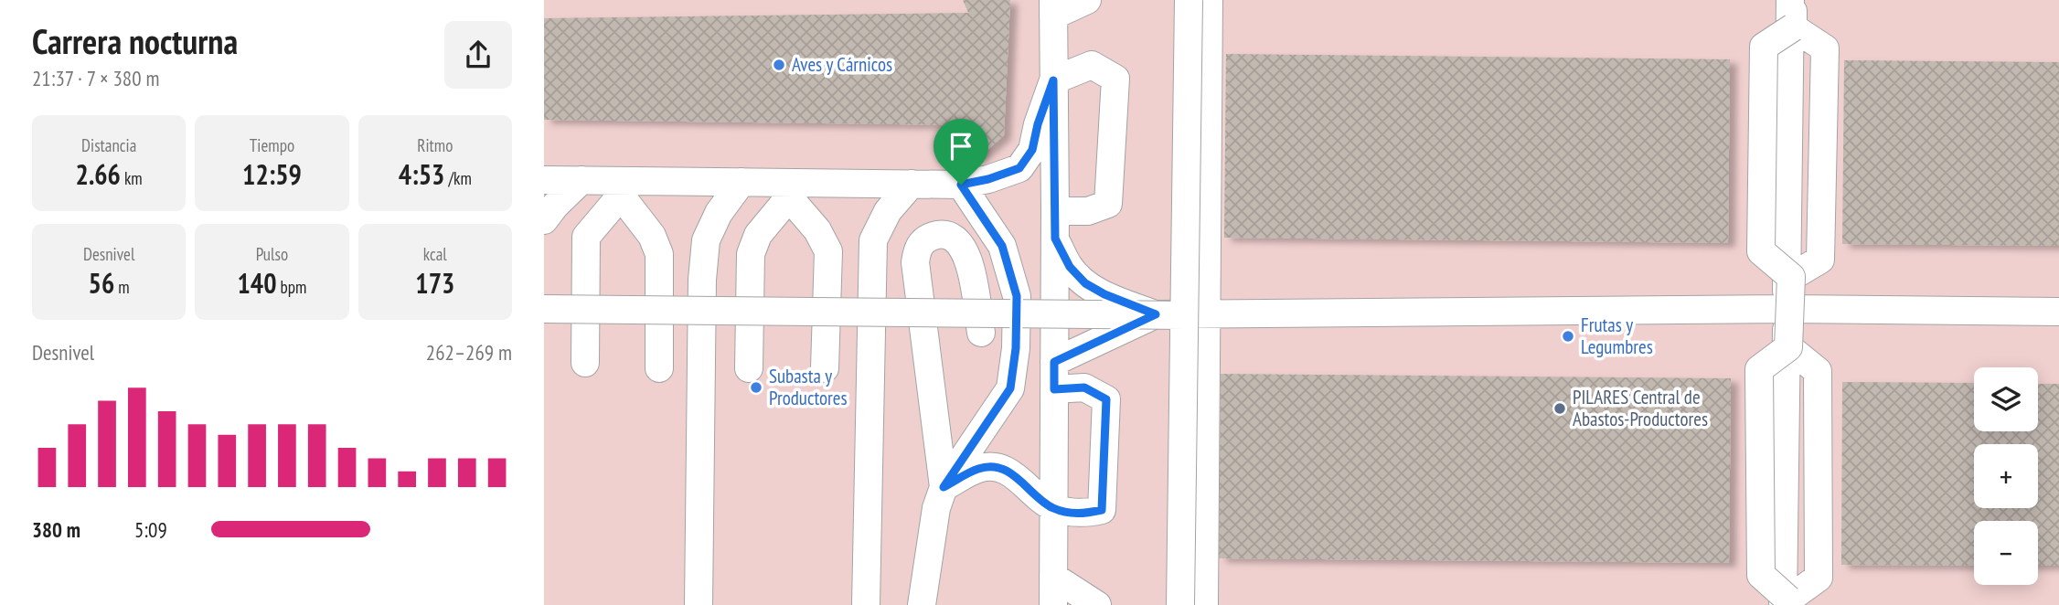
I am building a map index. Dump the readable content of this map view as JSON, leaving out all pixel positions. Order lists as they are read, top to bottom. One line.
{"places":["Aves y Cárnicos","Frutas y Legumbres","Subasta y Productores","PILARES Central de Abastos-Productores"],"page":{"heading":["Carrera nocturna","21:37 · 7 × 380 m"],"stats":[["Distancia","2.66 km"],["Tiempo","12:59"],["Ritmo","4:53 /km"],["Desnivel","56 m"],["Pulso","140 bpm"],["kcal","173"]],"chart":["Desnivel","262–269 m"],"map_buttons":["+","−"],"list":[{"name":"380 m","note":"5:09"}]}}
